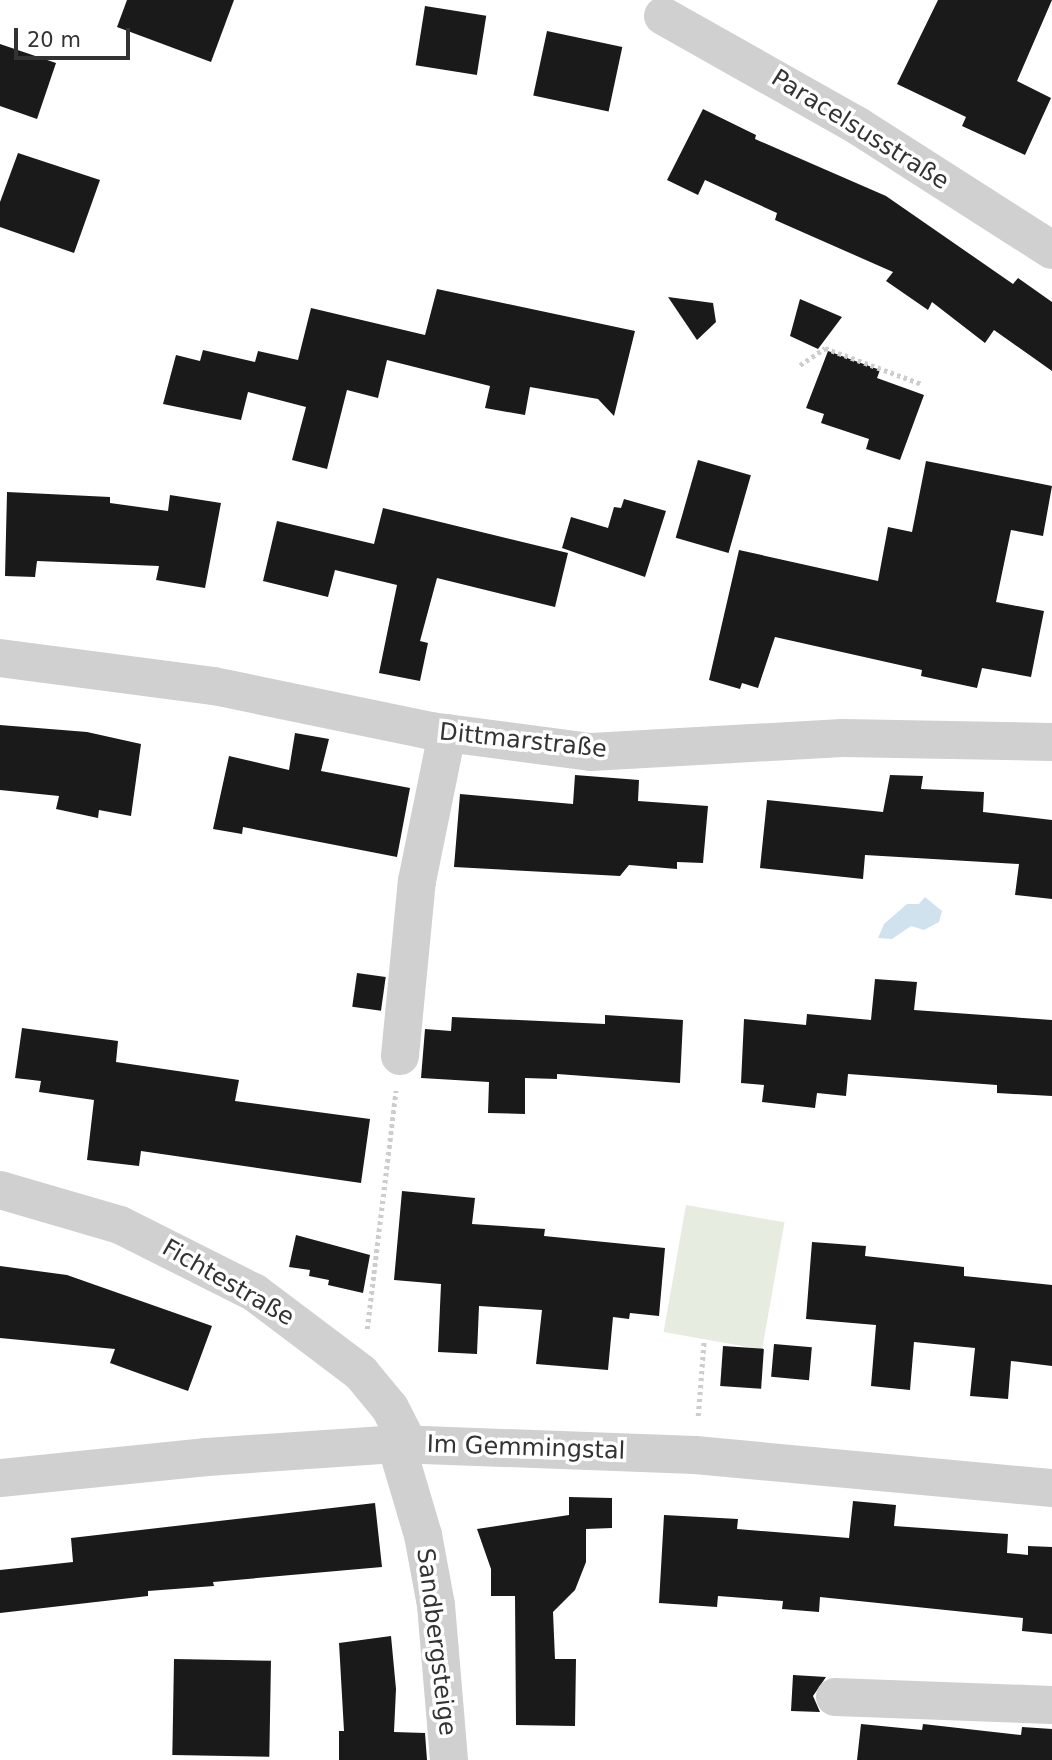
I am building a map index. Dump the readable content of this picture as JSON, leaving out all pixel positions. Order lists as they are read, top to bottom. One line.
{"streets":{"street":["Paracelsusstraße","Dittmarstraße","Fichtestraße","Im Gemmingstal","Sandbergsteige"]},"crossings":[["Fichtestraße","Im Gemmingstal"],["Fichtestraße","Sandbergsteige"],["Im Gemmingstal","Sandbergsteige"]],"scale_bar":"20 m"}
